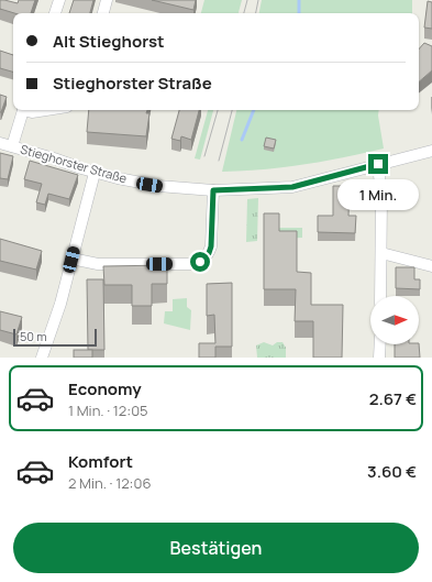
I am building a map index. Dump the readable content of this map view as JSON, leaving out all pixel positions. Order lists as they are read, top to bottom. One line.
{"streets":{"street":["Stieghorster Straße"]},"scale_bar":"50 m","north":"right","page":{"banner":["Alt Stieghorst","Stieghorster Straße"],"bubble":"1 Min.","scale":"50 m","list":[{"name":"Economy","note":"1 Min. · 12:05","value":"2.67 €"},{"name":"Komfort","note":"2 Min. · 12:06","value":"3.60 €"}],"buttons":"Bestätigen"}}
